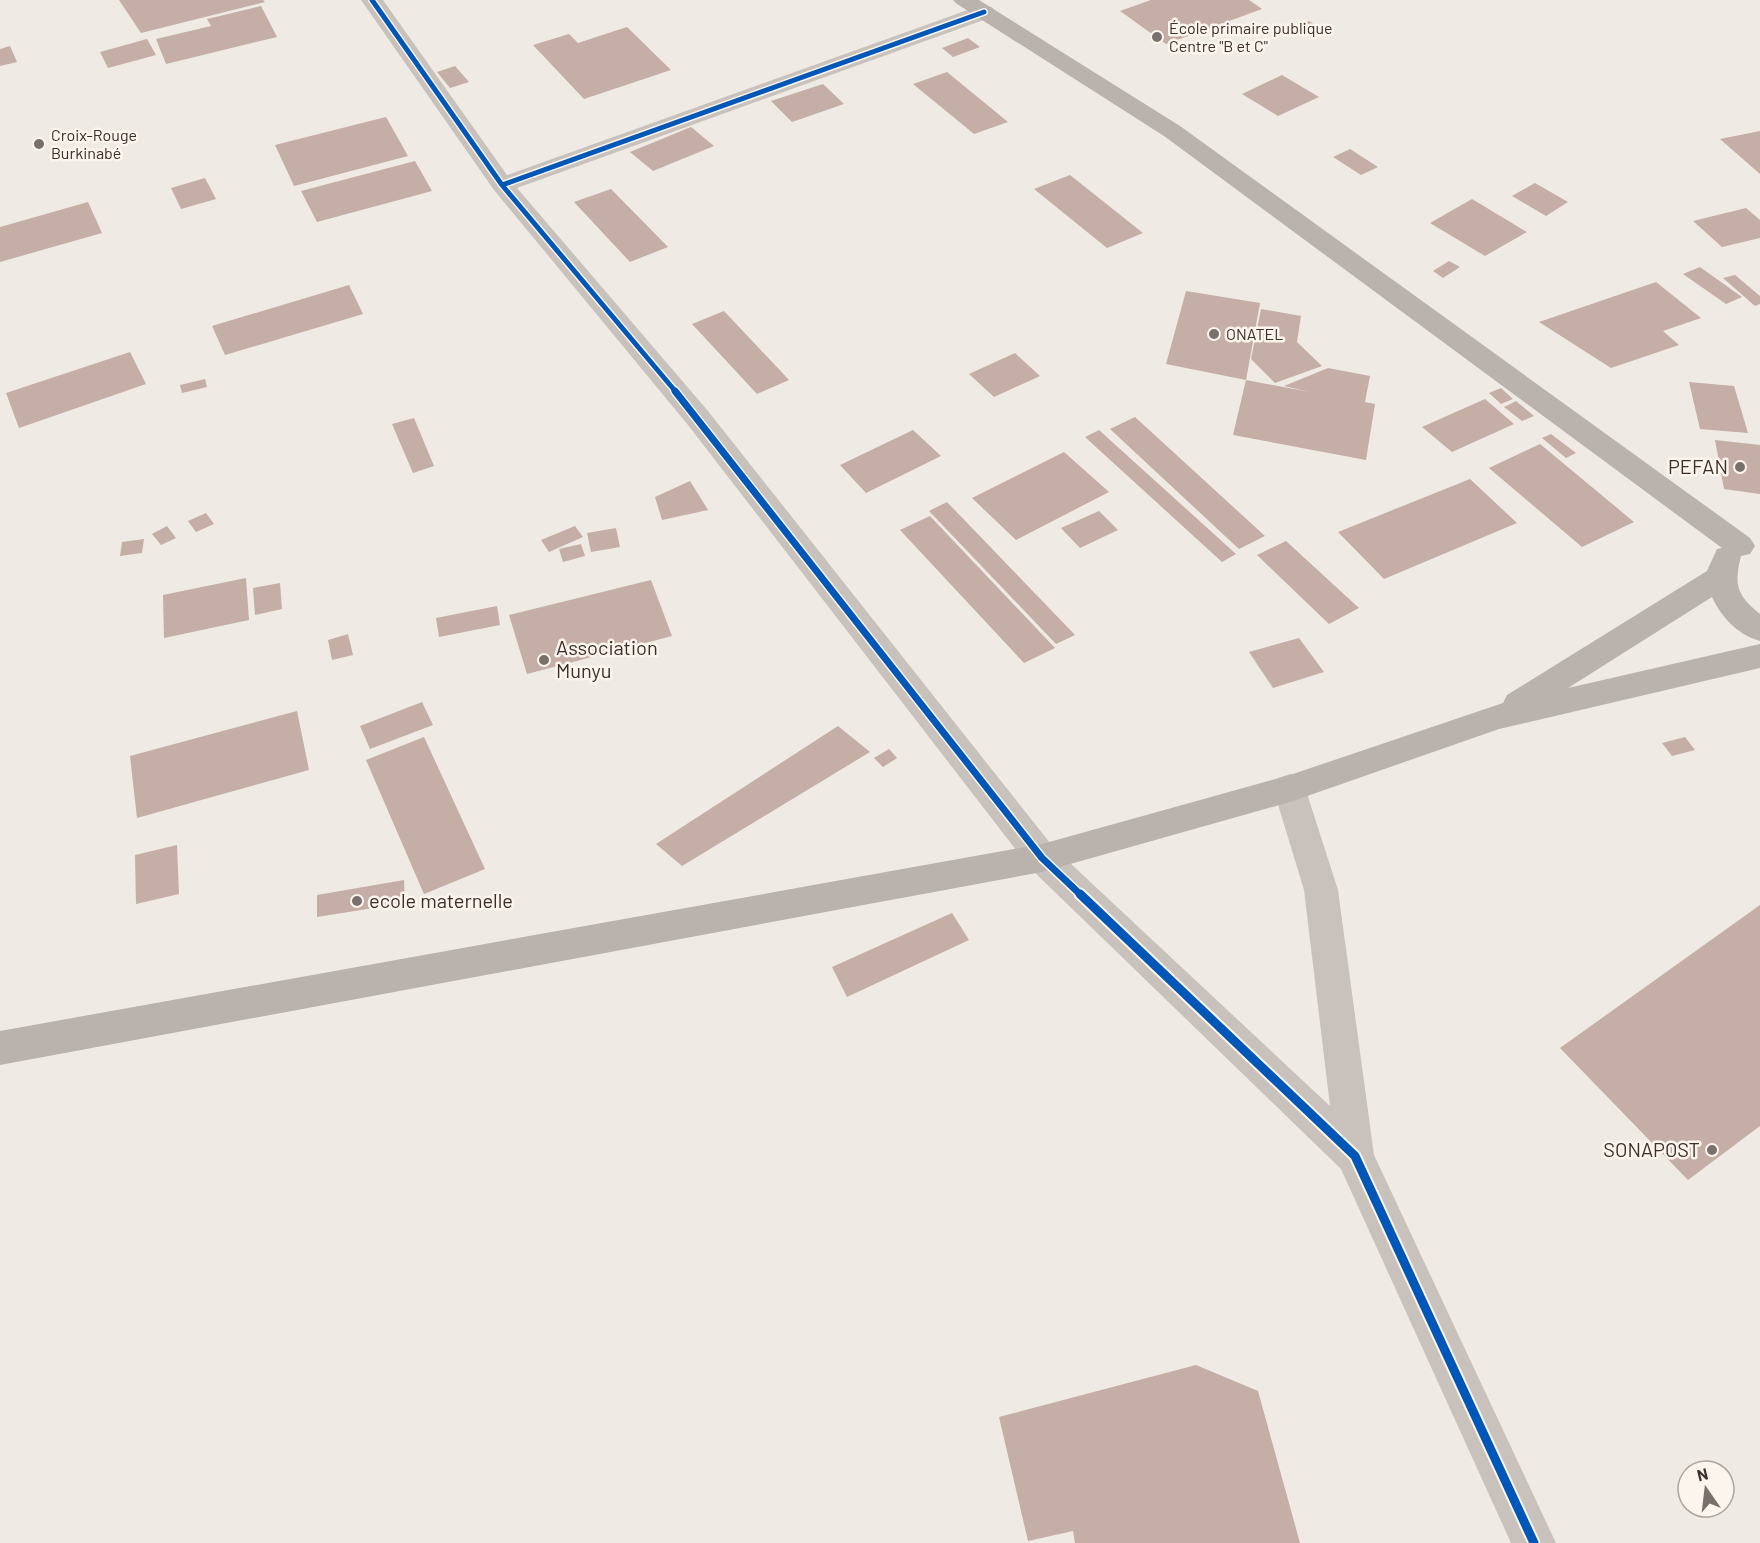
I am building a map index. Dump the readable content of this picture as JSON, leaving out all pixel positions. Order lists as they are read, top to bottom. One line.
{"places":["École primaire publique Centre \"B et C\"","Croix-Rouge Burkinabé","ONATEL","PEFAN","Association Munyu","ecole maternelle","SONAPOST"],"north":"top"}
